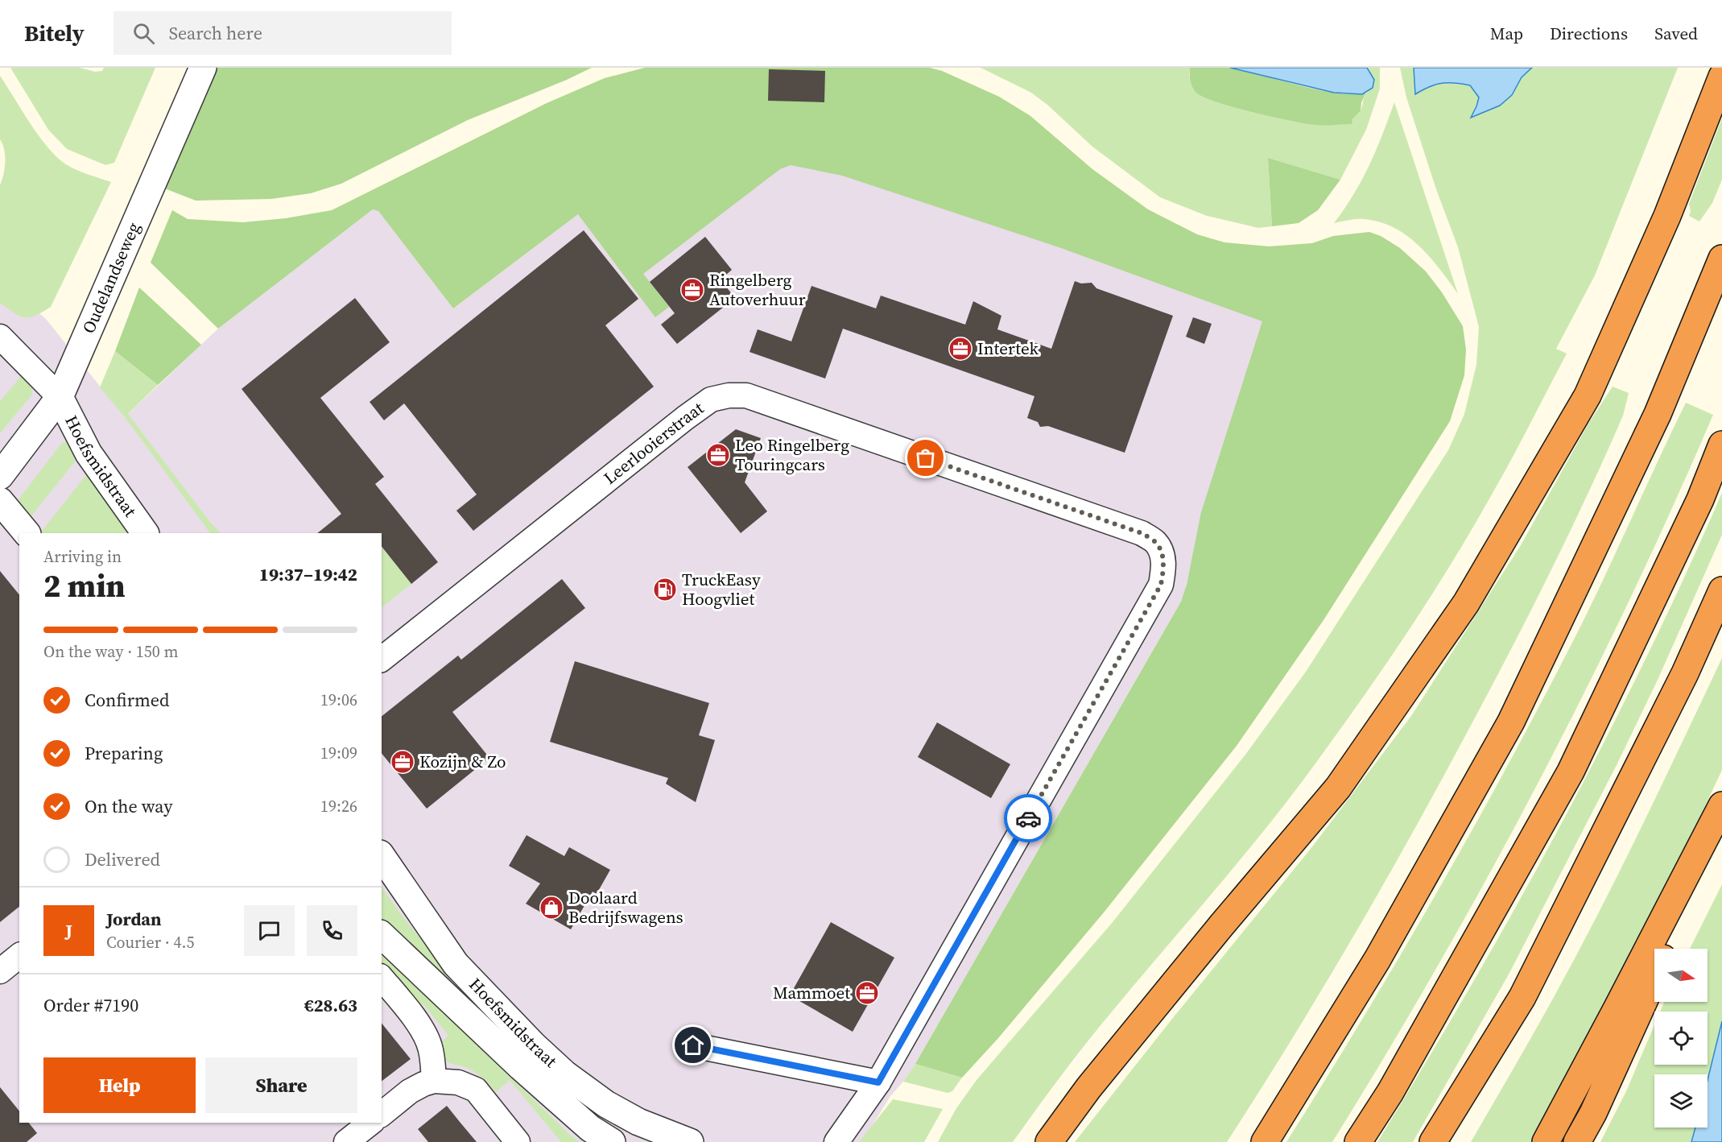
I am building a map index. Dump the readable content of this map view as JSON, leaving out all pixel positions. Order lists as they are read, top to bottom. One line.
{"streets":{"street":["Oudelandseweg","Leerlooierstraat","Hoefsmidstraat"]},"crossings":[["Oudelandseweg","Hoefsmidstraat"]],"places":{"office":["Ringelberg Autoverhuur","Intertek","Leo Ringelberg Touringcars","Kozijn & Zo","Mammoet"],"fuel station":["TruckEasy Hoogvliet"],"shop":["Doolaard Bedrijfswagens"]},"north":"right","page":{"header":"Bitely","search":"Search here","nav":["Map","Directions","Saved"],"heading":["2 min","Arriving in","19:37–19:42"],"panel":["Jordan","Courier · 4.5","Order #7190","€28.63"],"bar":"On the way · 150 m","list":[["Confirmed","19:06"],["Preparing","19:09"],["On the way","19:26"],"Delivered"],"round":"J","buttons":["Help","Share"]}}
